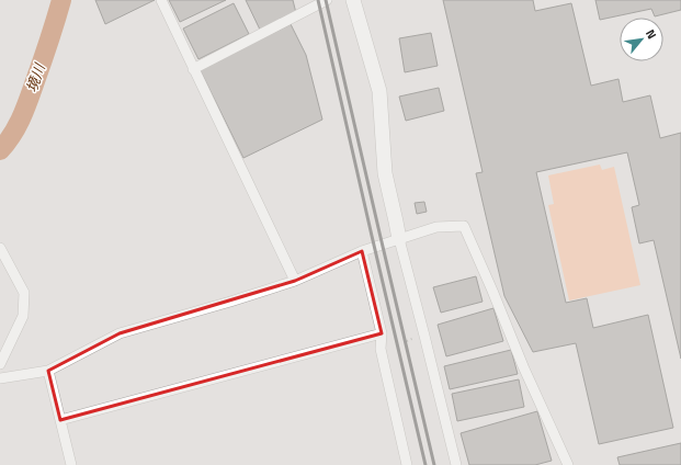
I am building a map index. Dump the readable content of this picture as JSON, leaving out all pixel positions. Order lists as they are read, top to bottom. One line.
{"water":["境川"],"north":"top right"}
